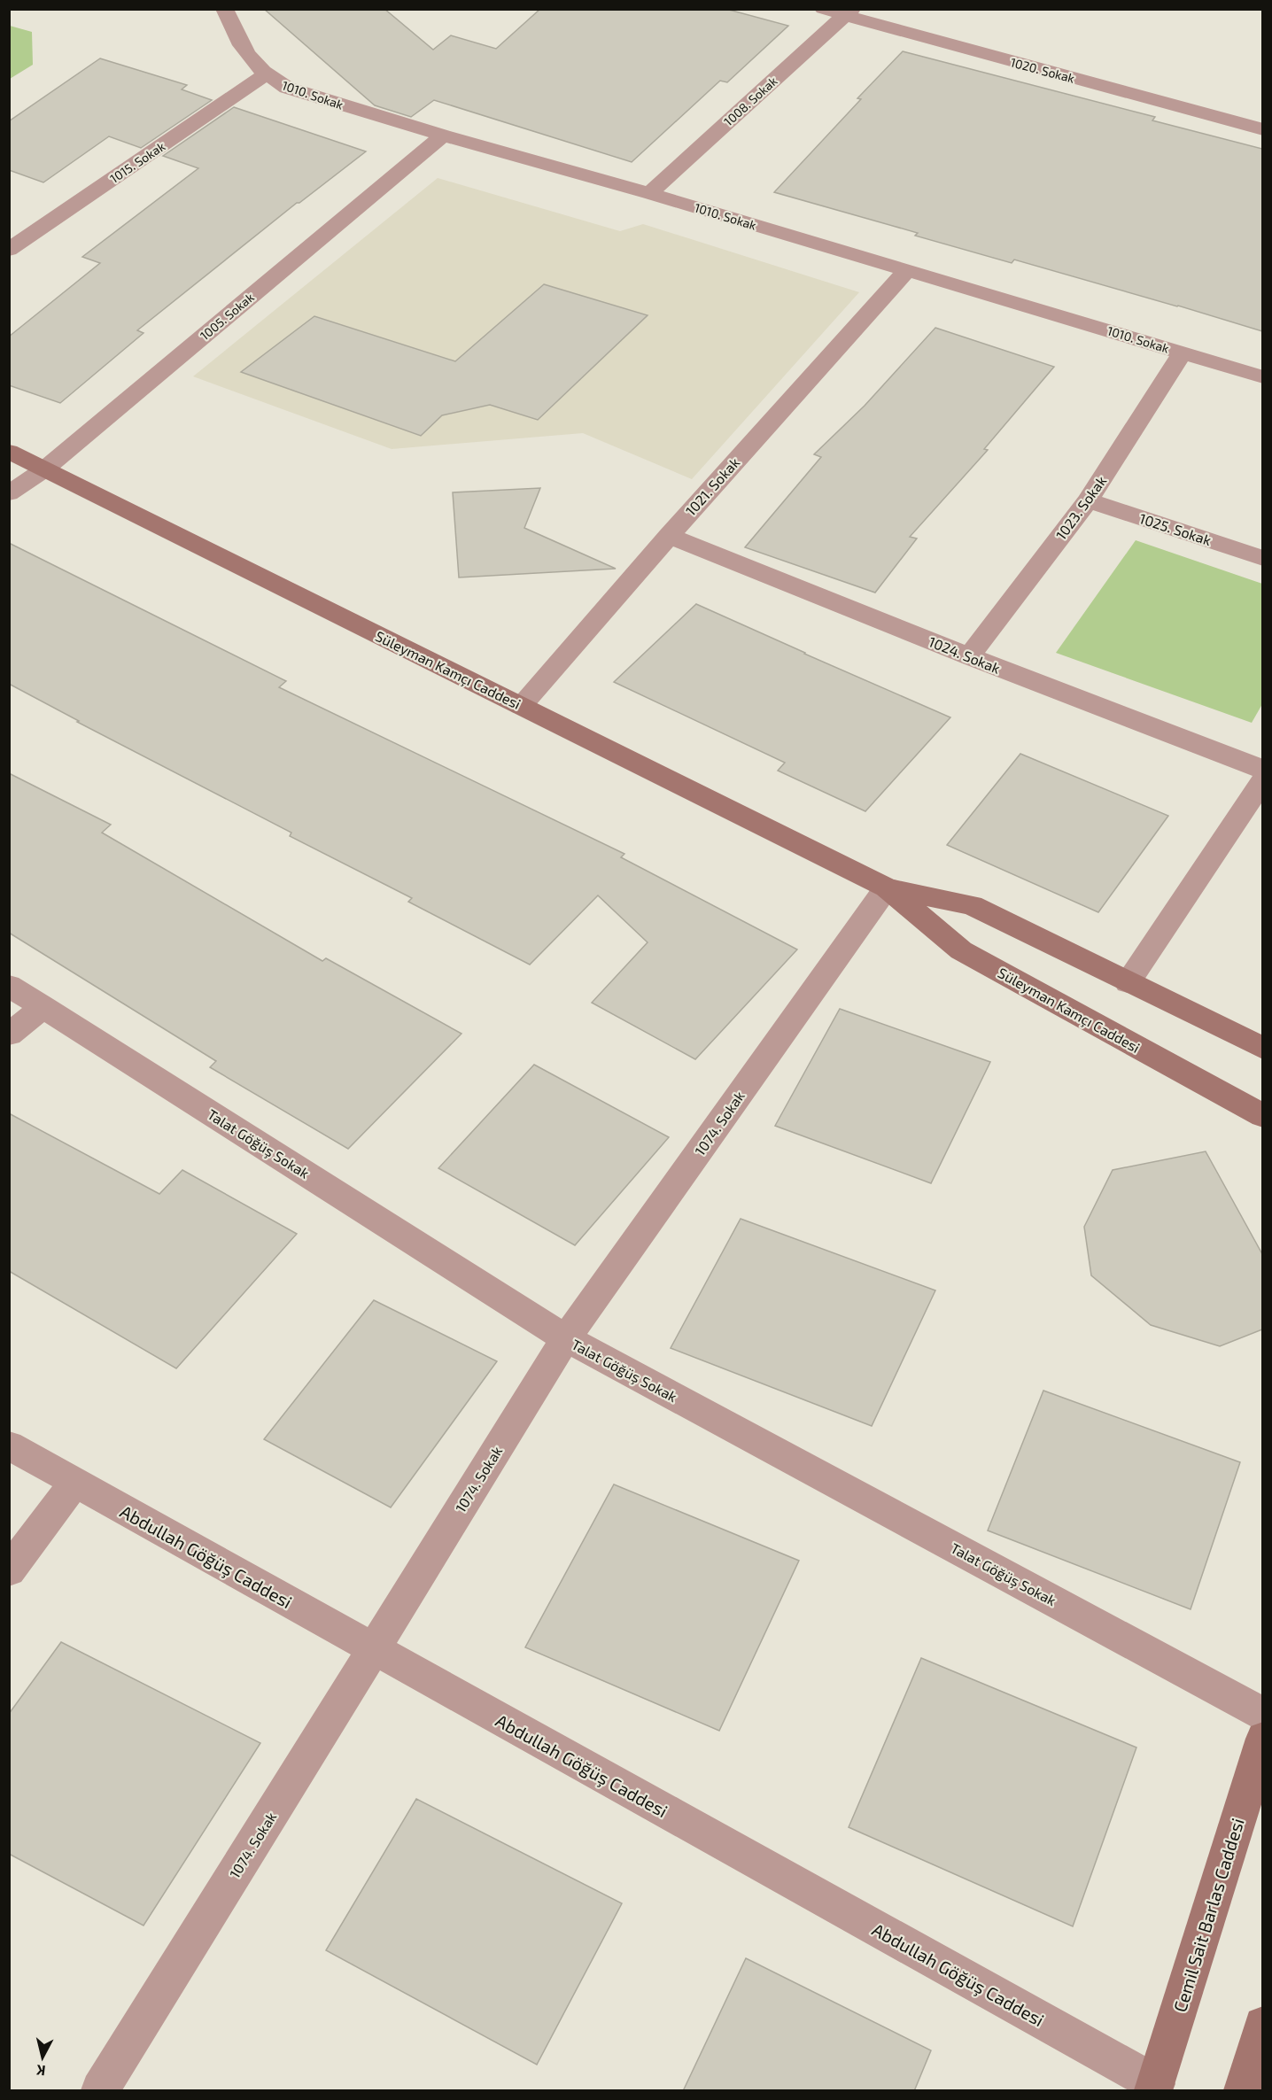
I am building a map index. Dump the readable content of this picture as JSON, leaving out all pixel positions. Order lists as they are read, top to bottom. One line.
{"streets":{"street":["1020. Sokak","1010. Sokak","1008. Sokak","1015. Sokak","1005. Sokak","1021. Sokak","1023. Sokak","1025. Sokak","1024. Sokak","Süleyman Kamçı Caddesi","1074. Sokak","Talat Göğüş Sokak","Abdullah Göğüş Caddesi","Cemil Sait Barlas Caddesi"]},"crossings":[["1020. Sokak","1008. Sokak"],["1010. Sokak","1008. Sokak"],["1010. Sokak","1015. Sokak"],["1010. Sokak","1005. Sokak"],["1010. Sokak","1021. Sokak"],["1010. Sokak","1023. Sokak"],["1005. Sokak","Süleyman Kamçı Caddesi"],["1021. Sokak","1024. Sokak"],["1021. Sokak","Süleyman Kamçı Caddesi"],["1023. Sokak","1025. Sokak"],["1023. Sokak","1024. Sokak"],["Süleyman Kamçı Caddesi","1074. Sokak"],["1074. Sokak","Talat Göğüş Sokak"],["1074. Sokak","Abdullah Göğüş Caddesi"],["Abdullah Göğüş Caddesi","Cemil Sait Barlas Caddesi"]],"north":"bottom"}
